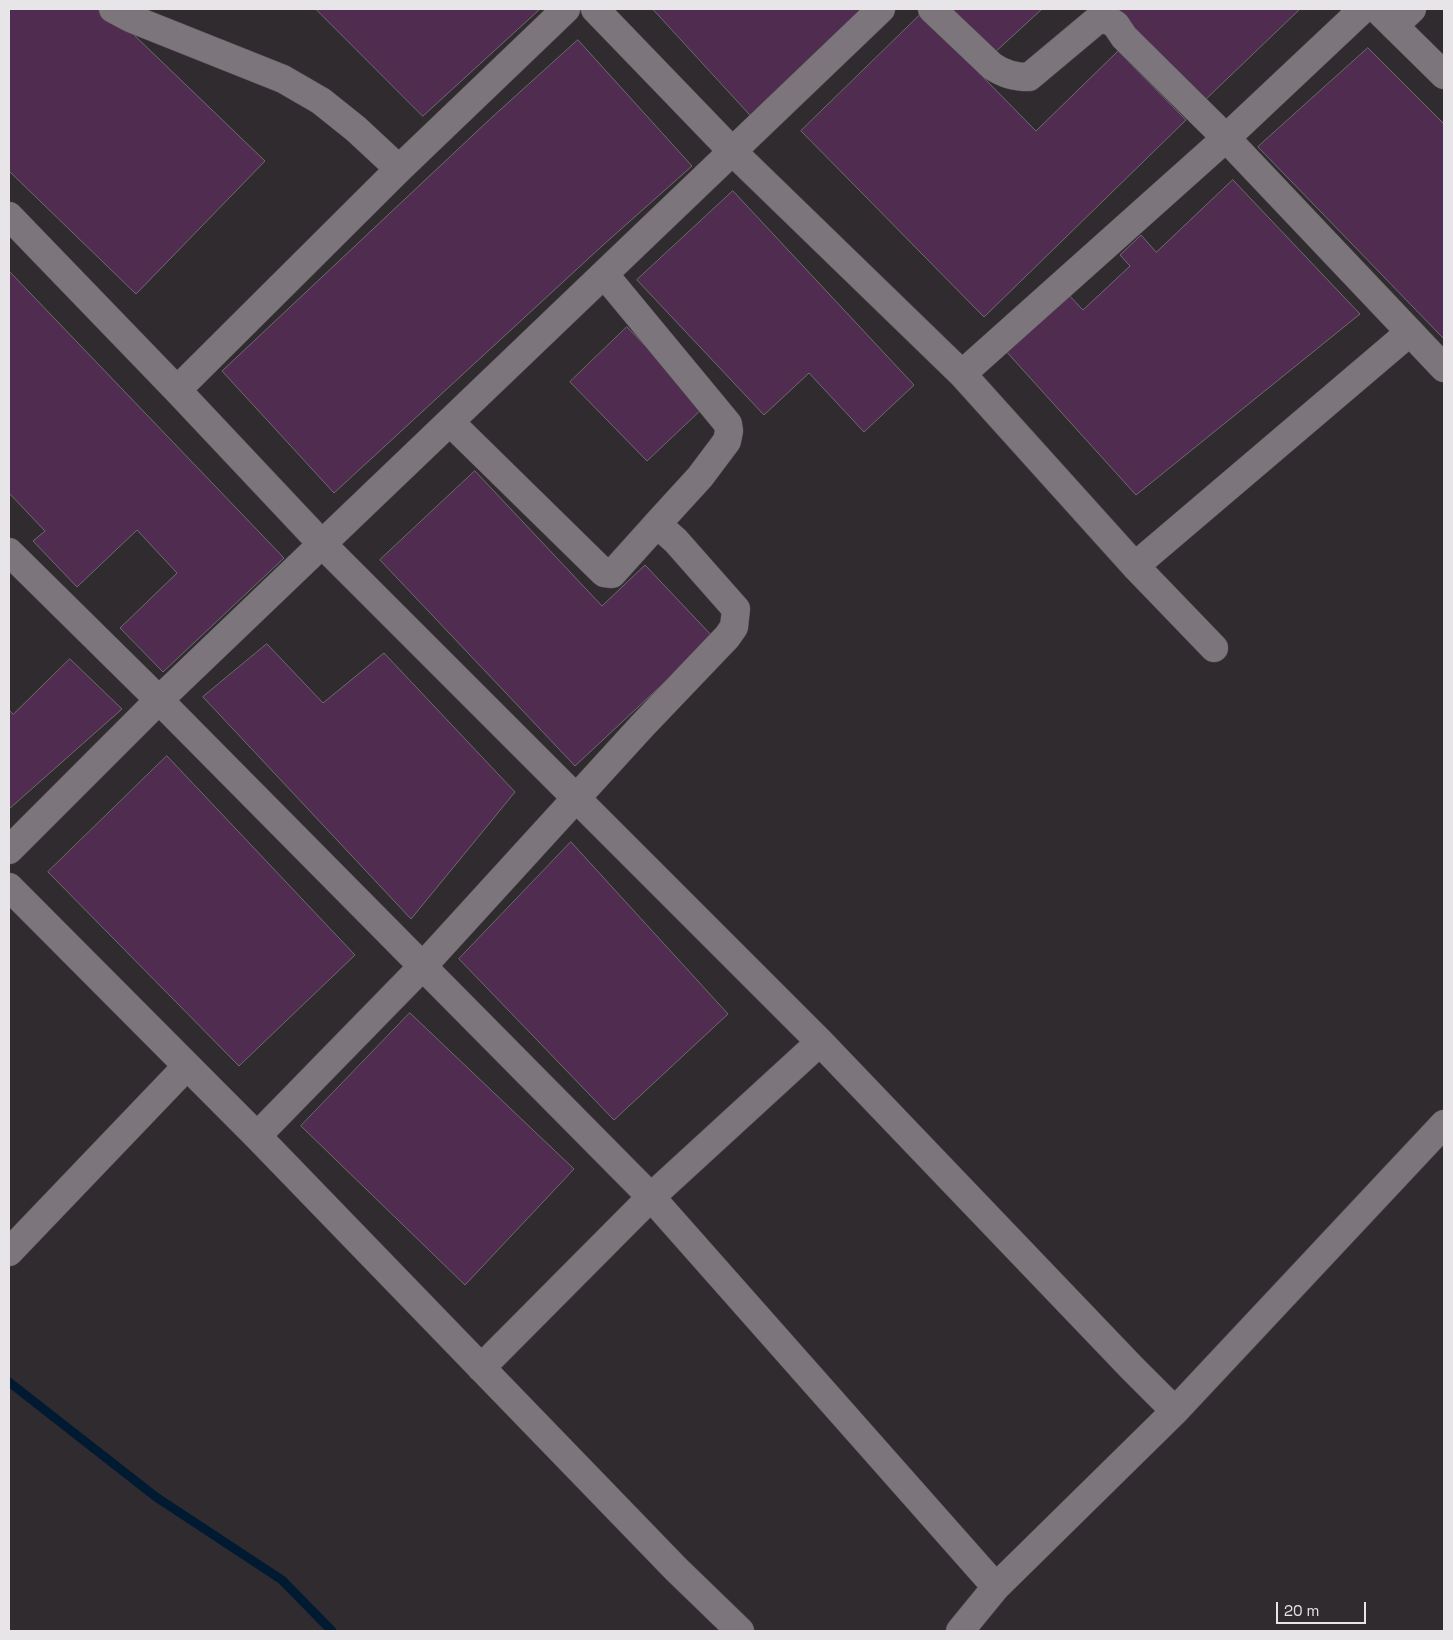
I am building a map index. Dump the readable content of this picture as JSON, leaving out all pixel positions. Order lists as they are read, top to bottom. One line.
{"scale_bar":"20 m"}
